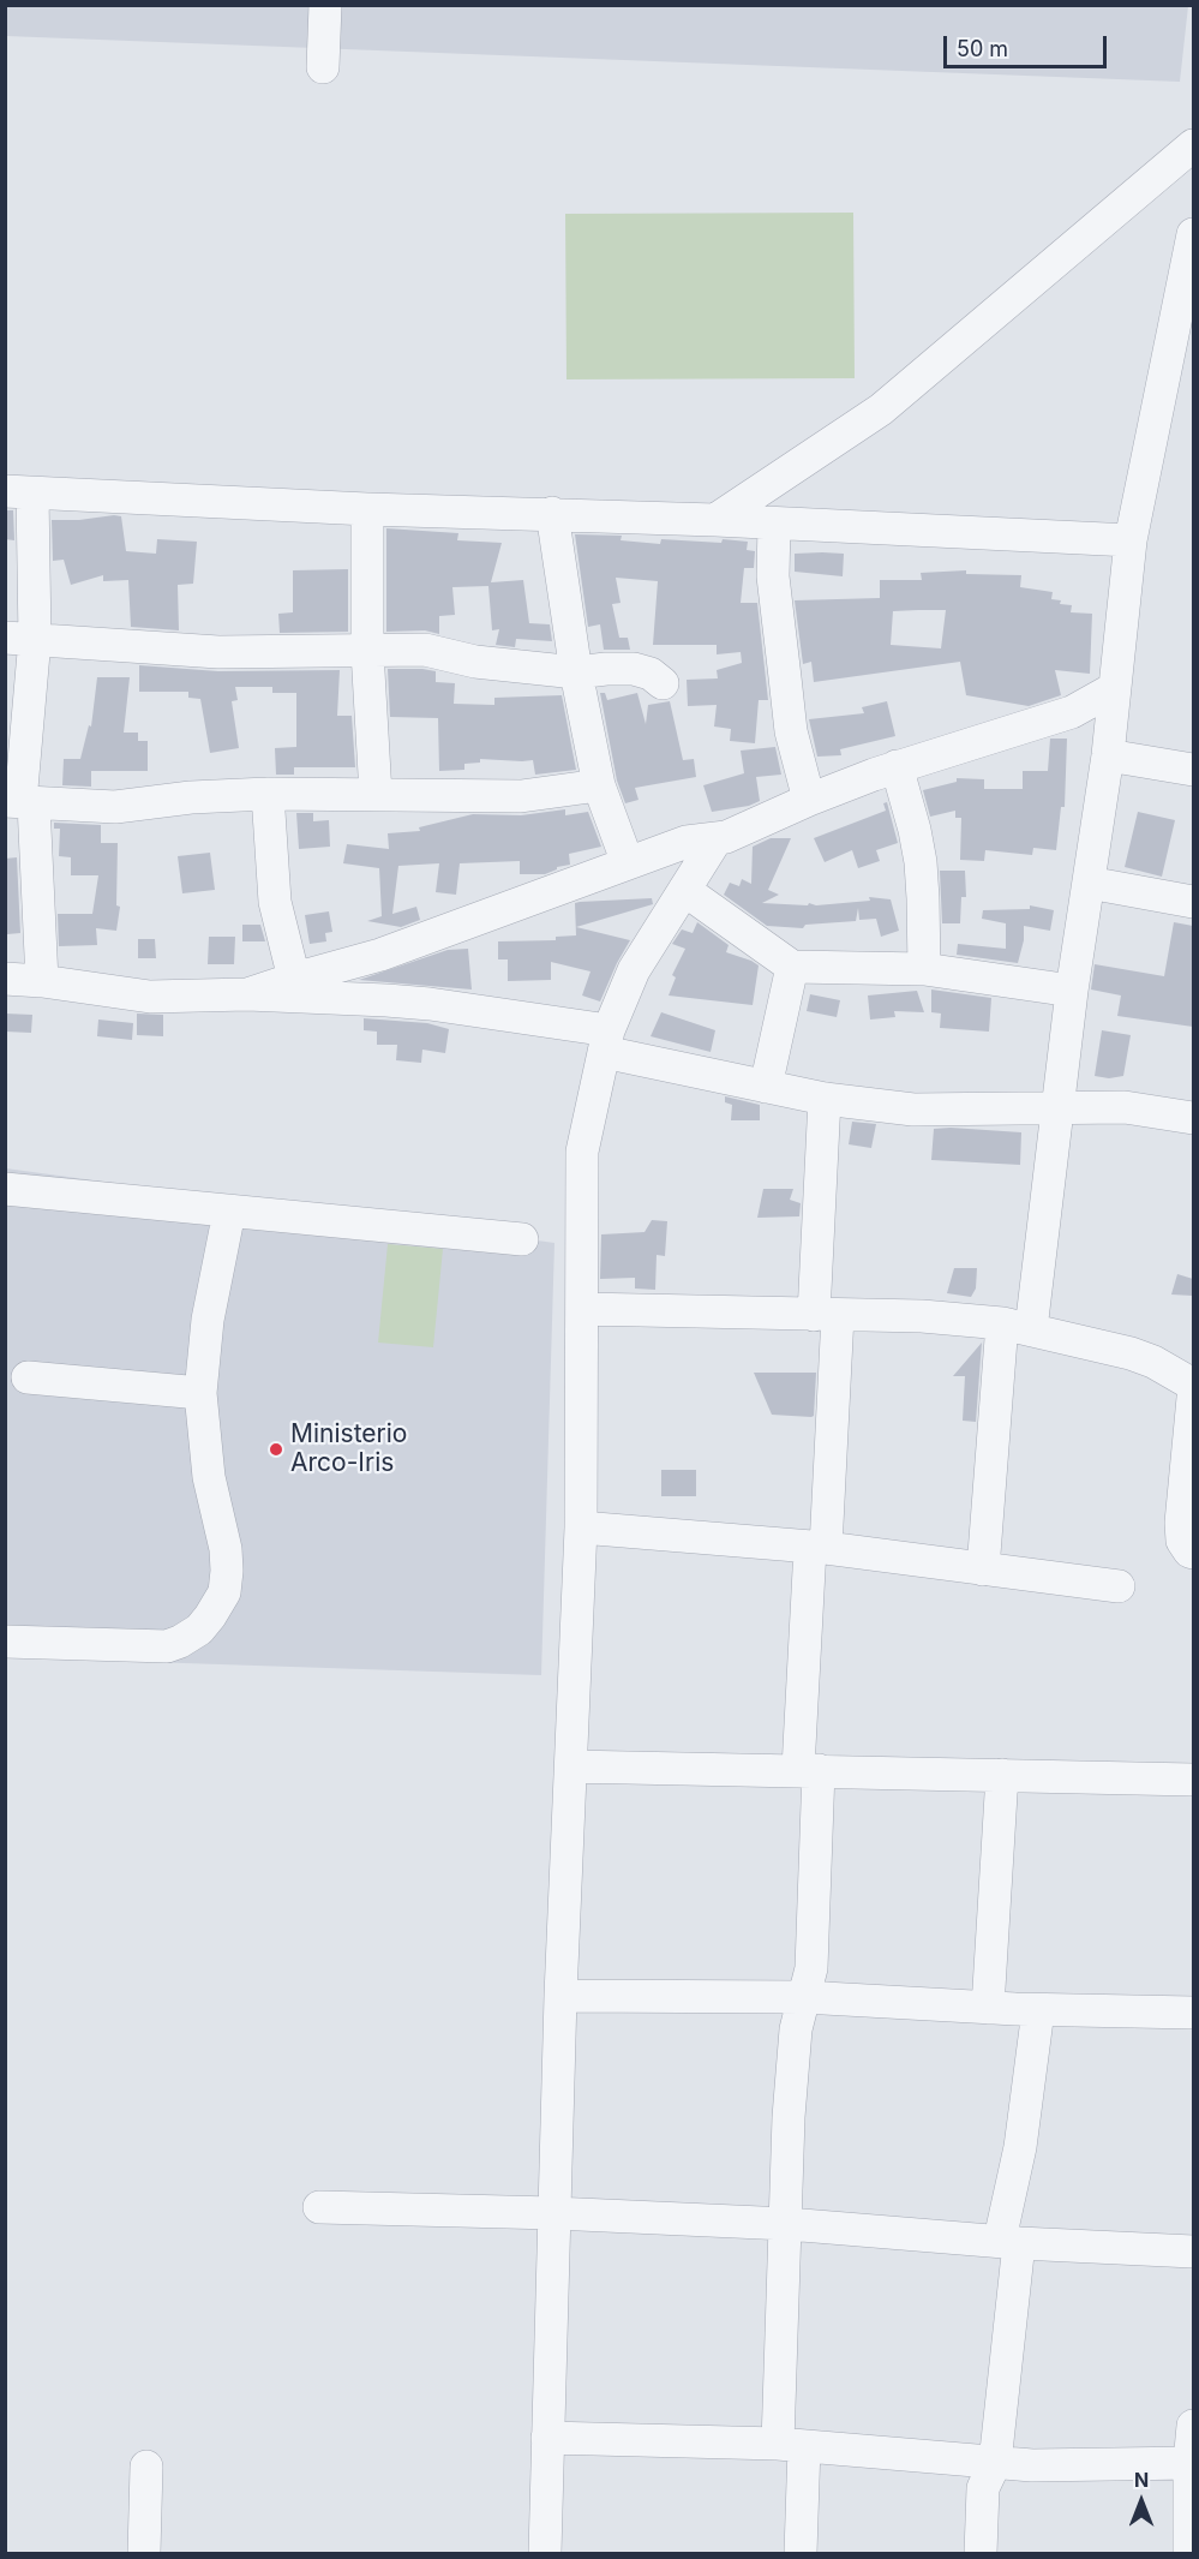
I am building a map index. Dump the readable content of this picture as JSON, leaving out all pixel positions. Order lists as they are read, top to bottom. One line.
{"places":["Ministerio Arco-Iris"],"scale_bar":"50 m","north":"top"}
